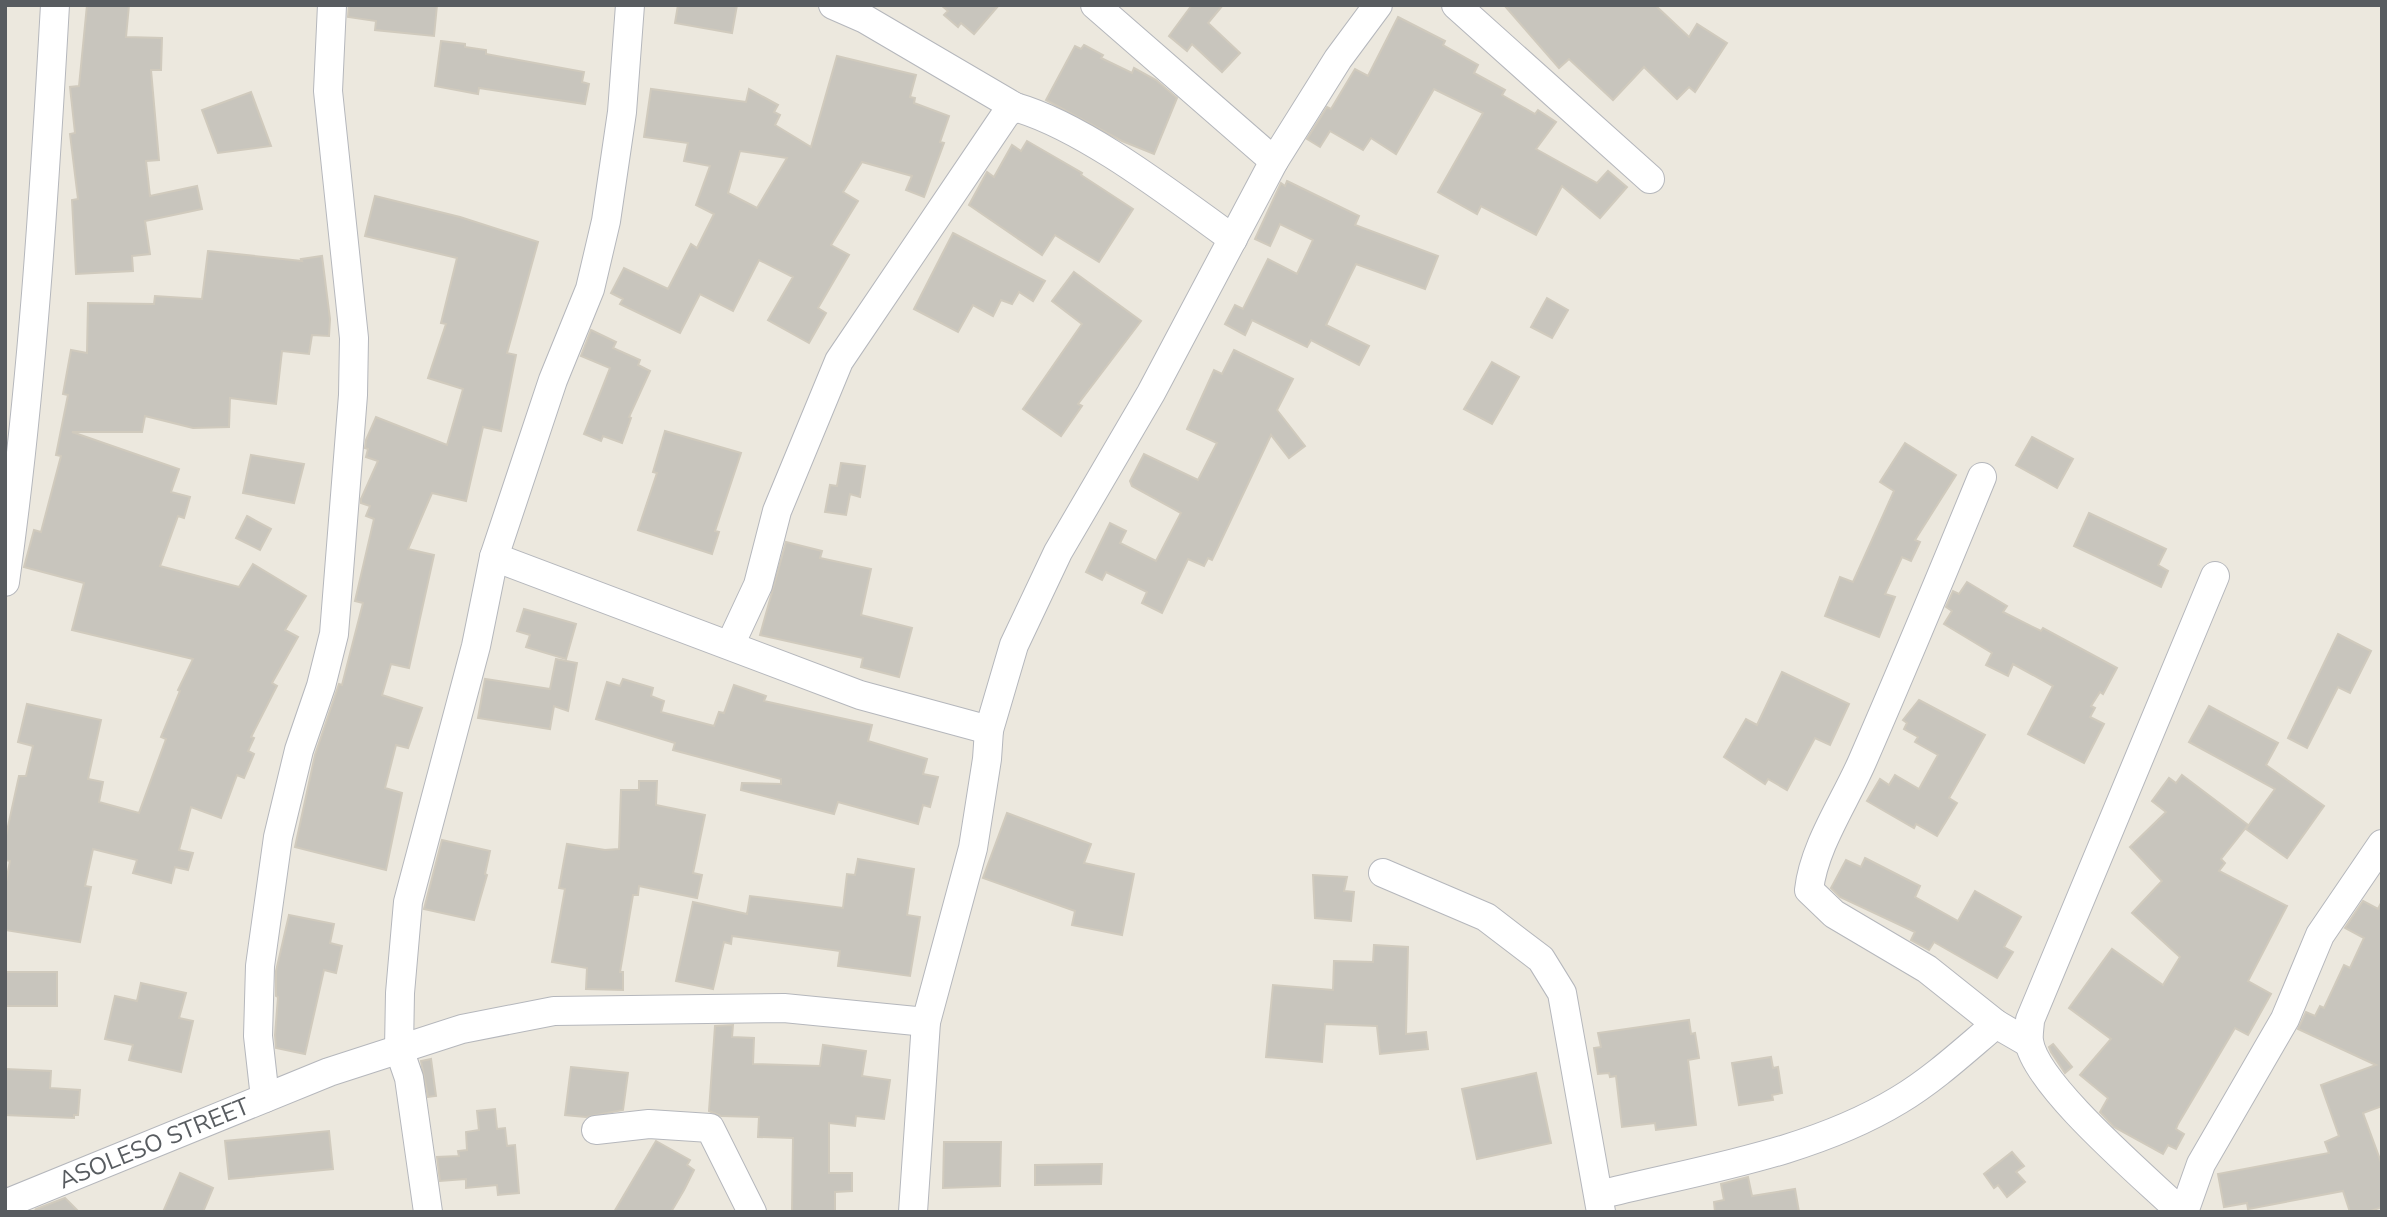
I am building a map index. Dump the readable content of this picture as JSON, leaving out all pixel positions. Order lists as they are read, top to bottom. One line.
{"streets":{"street":["ASOLESO STREET"]}}
